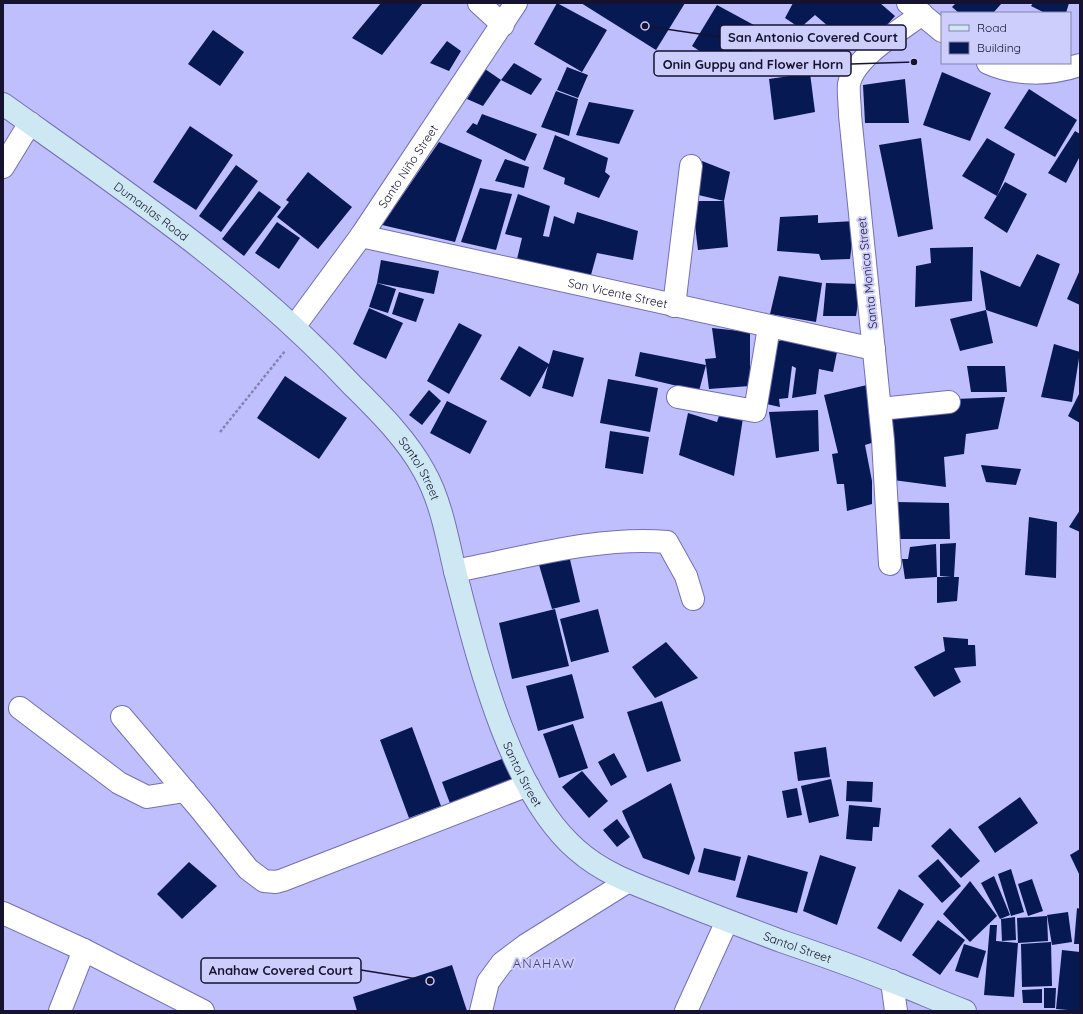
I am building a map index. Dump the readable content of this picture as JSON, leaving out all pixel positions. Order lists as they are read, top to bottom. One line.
{"streets":{"main road":["Dumanlas Road","Santol Street"],"street":["Santo Niño Street","Santa Monica Street","San Vicente Street"]},"crossings":[["Santo Niño Street","Dumanlas Road"],["Santo Niño Street","San Vicente Street"],["Santo Niño Street","Santol Street"],["Dumanlas Road","Santol Street"],["Santa Monica Street","San Vicente Street"]],"districts":["ANAHAW"],"places":["San Antonio Covered Court","Onin Guppy and Flower Horn","Anahaw Covered Court"],"legend":["Road","Building"]}
